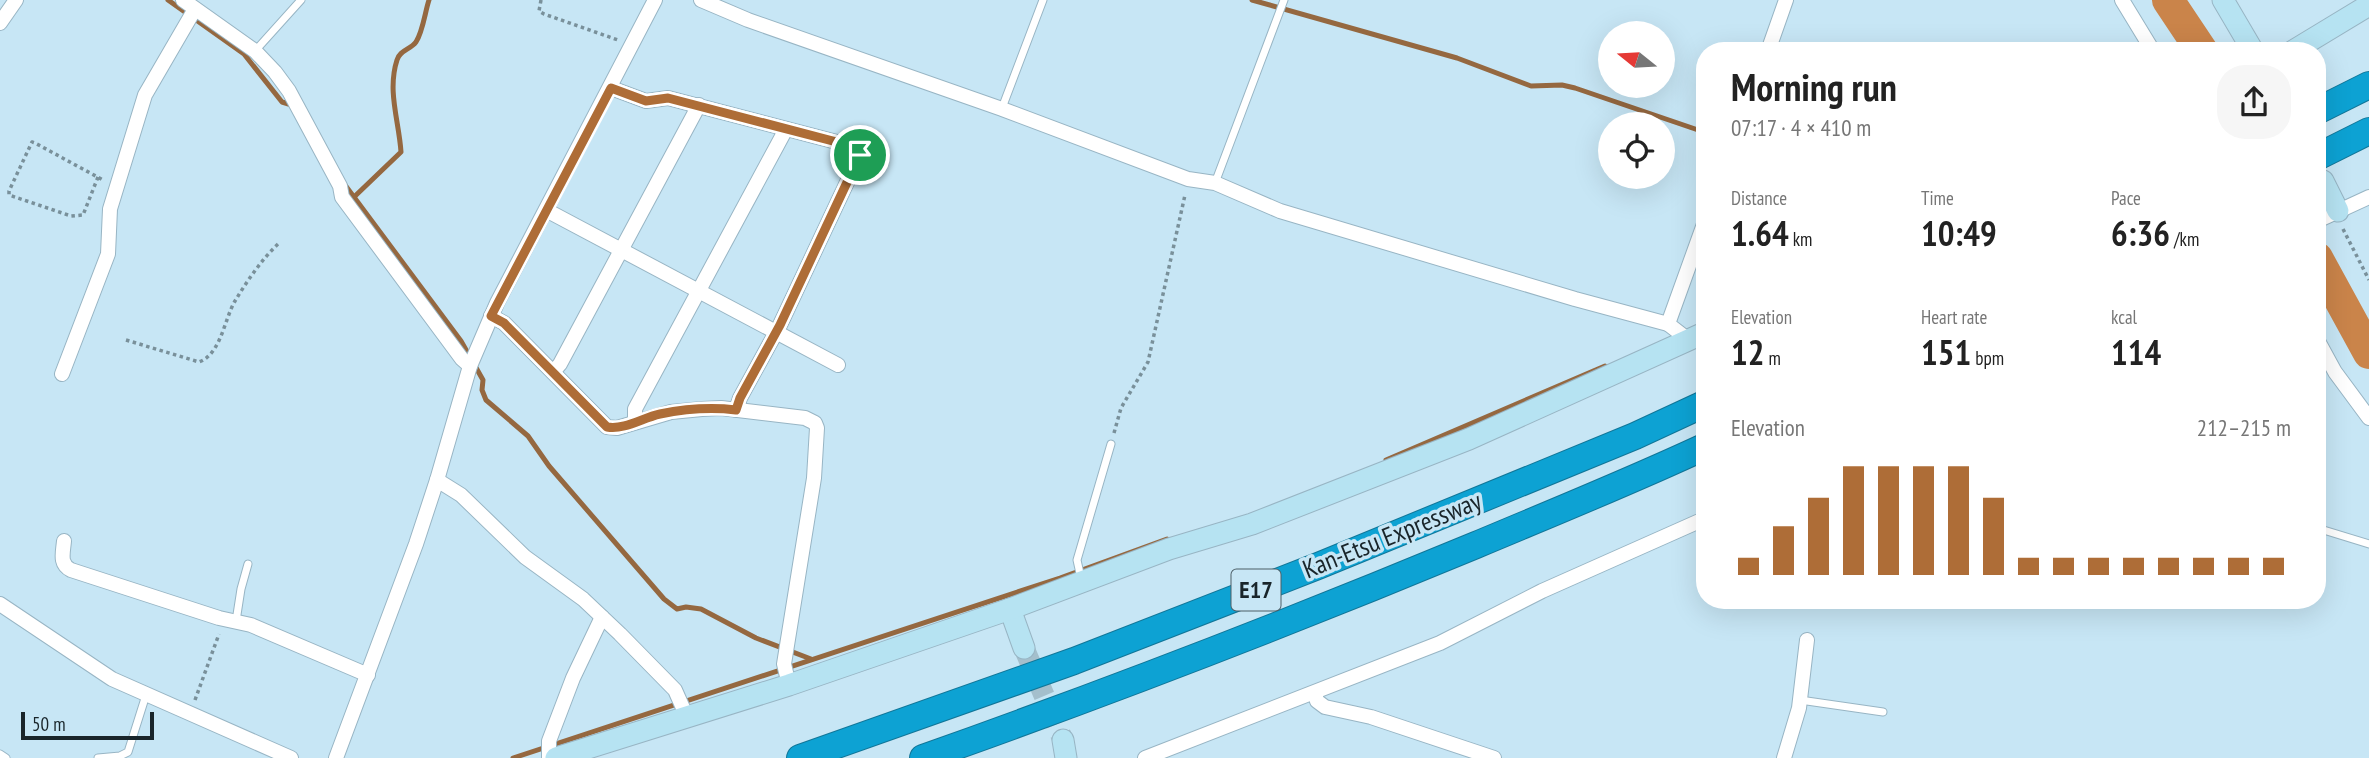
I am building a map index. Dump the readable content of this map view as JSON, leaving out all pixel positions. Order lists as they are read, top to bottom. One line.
{"streets":{"highway":["Kan-Etsu Expressway","E17"]},"scale_bar":"50 m","north":"left","page":{"heading":["Morning run","07:17 · 4 × 410 m"],"stats":[["Distance","1.64 km"],["Time","10:49"],["Pace","6:36 /km"],["Elevation","12 m"],["Heart rate","151 bpm"],["kcal","114"]],"chart":["Elevation","212–215 m"],"scale":"50 m"}}
